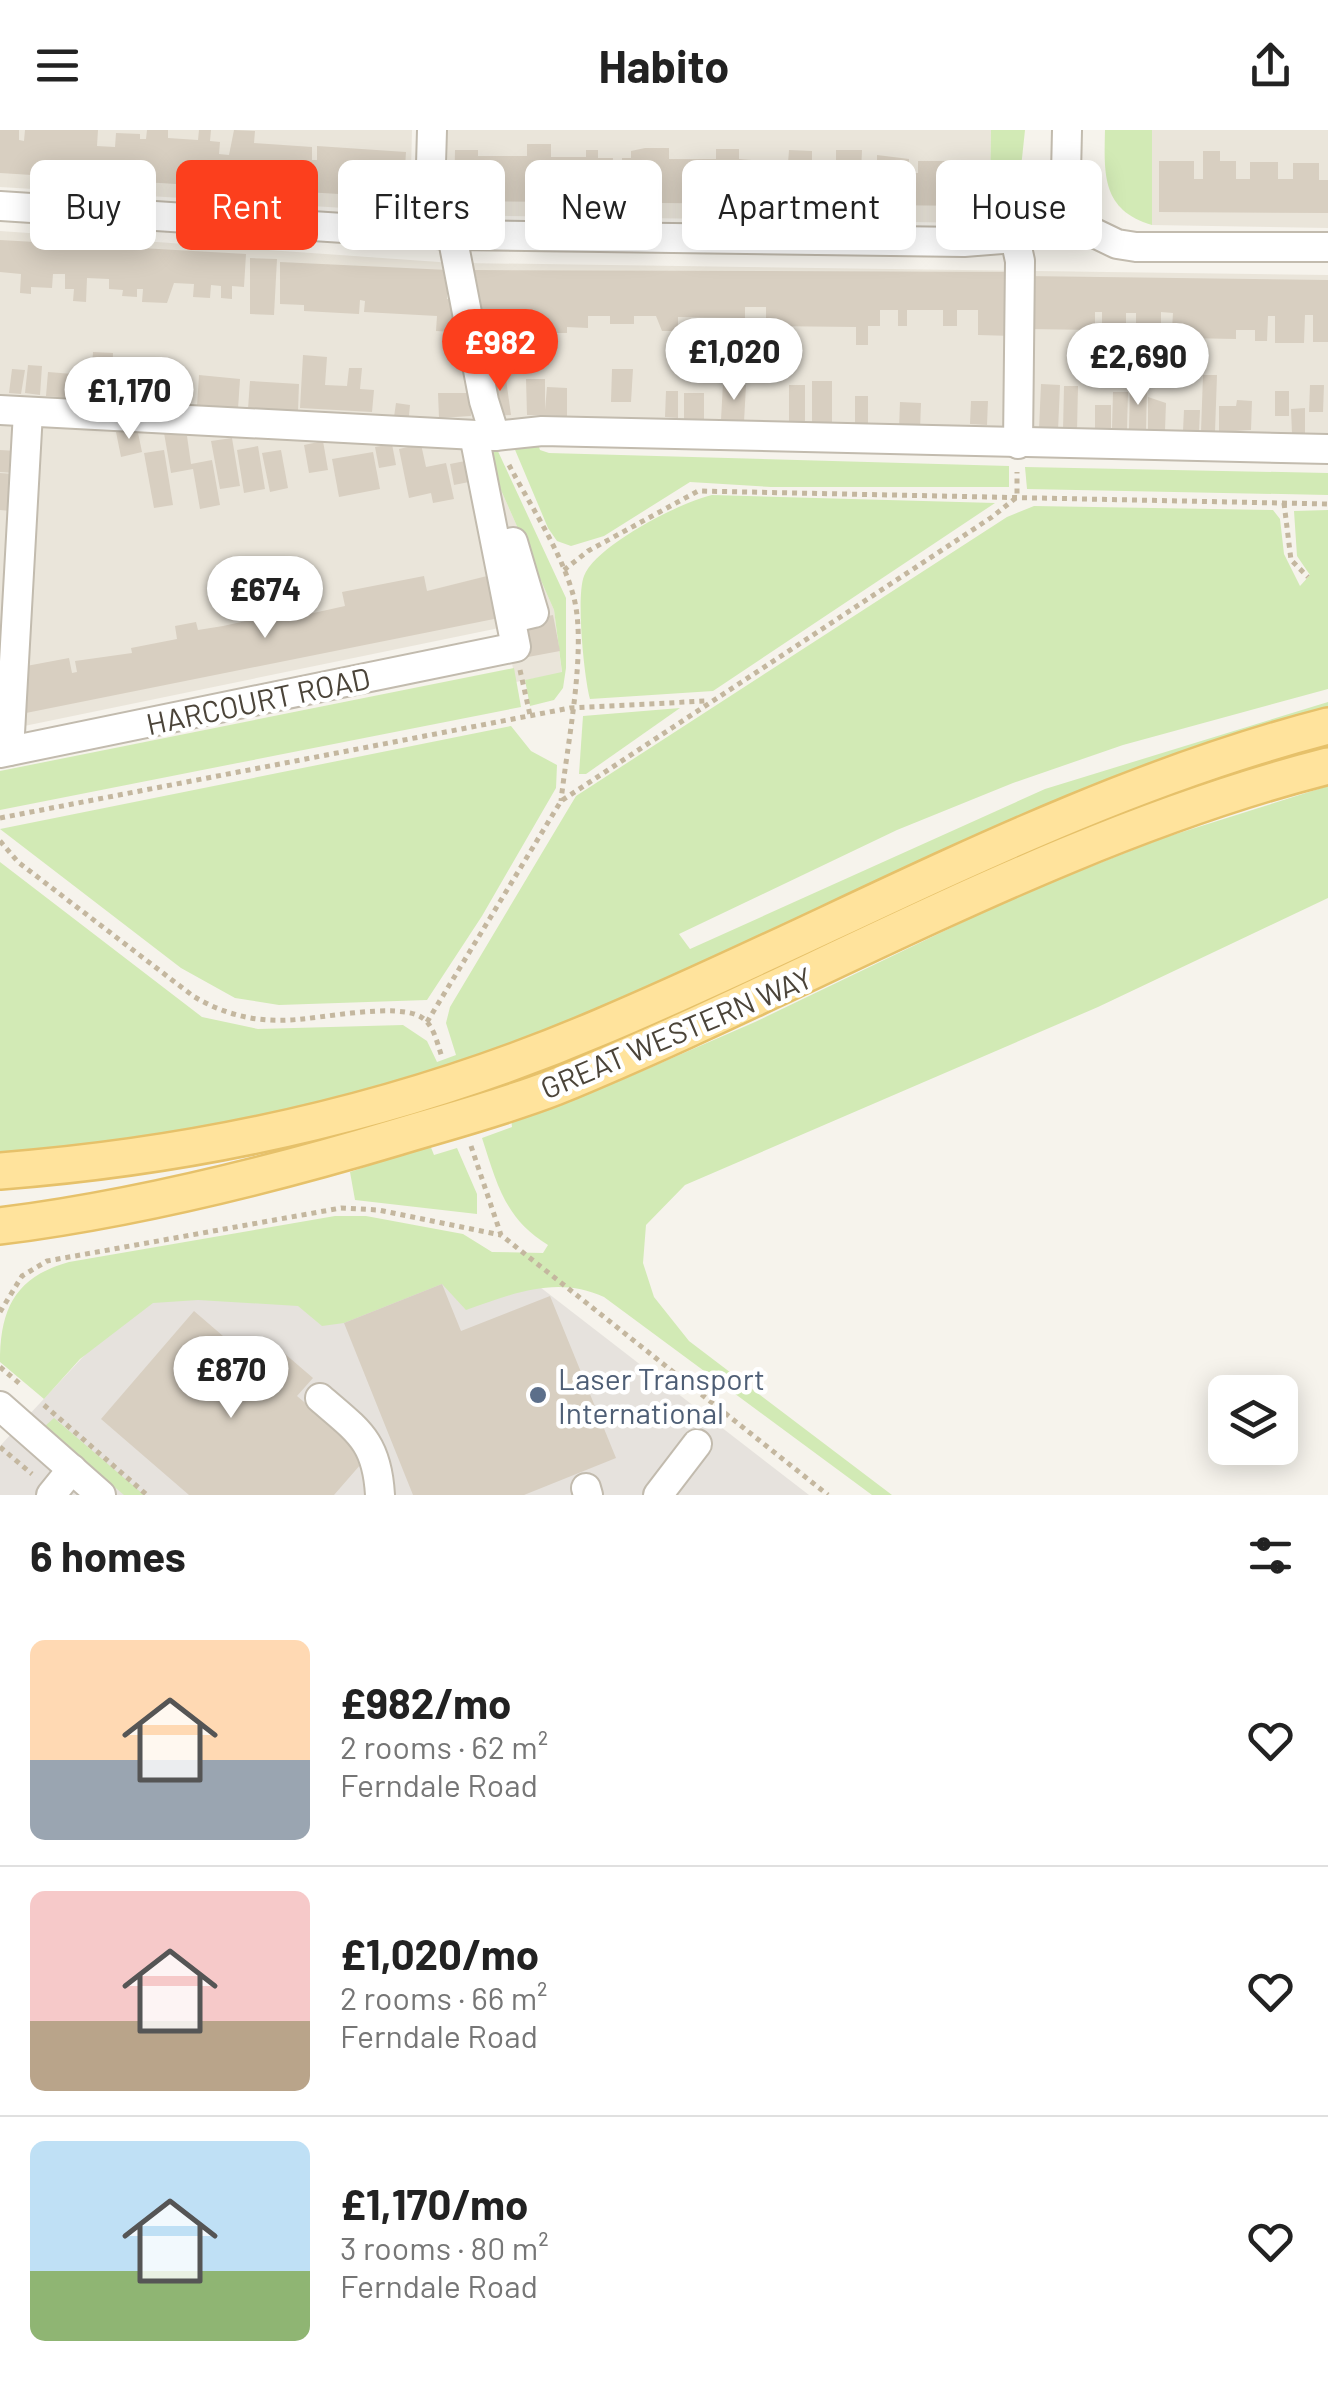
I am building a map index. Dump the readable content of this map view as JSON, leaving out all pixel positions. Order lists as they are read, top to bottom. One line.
{"streets":{"main road":["GREAT WESTERN WAY"],"street":["HARCOURT ROAD"]},"places":["Laser Transport International"],"page":{"header":"Habito","chip":["Buy","Rent","Filters","New","Apartment","House"],"price":["£982","£1,020","£2,690","£1,170","£674","£870"],"heading":"6 homes","list":[{"name":"£982/mo","note":"2 rooms · 62 m² · Ferndale Road"},{"name":"£1,020/mo","note":"2 rooms · 66 m² · Ferndale Road"},{"name":"£1,170/mo","note":"3 rooms · 80 m² · Ferndale Road"}]}}
